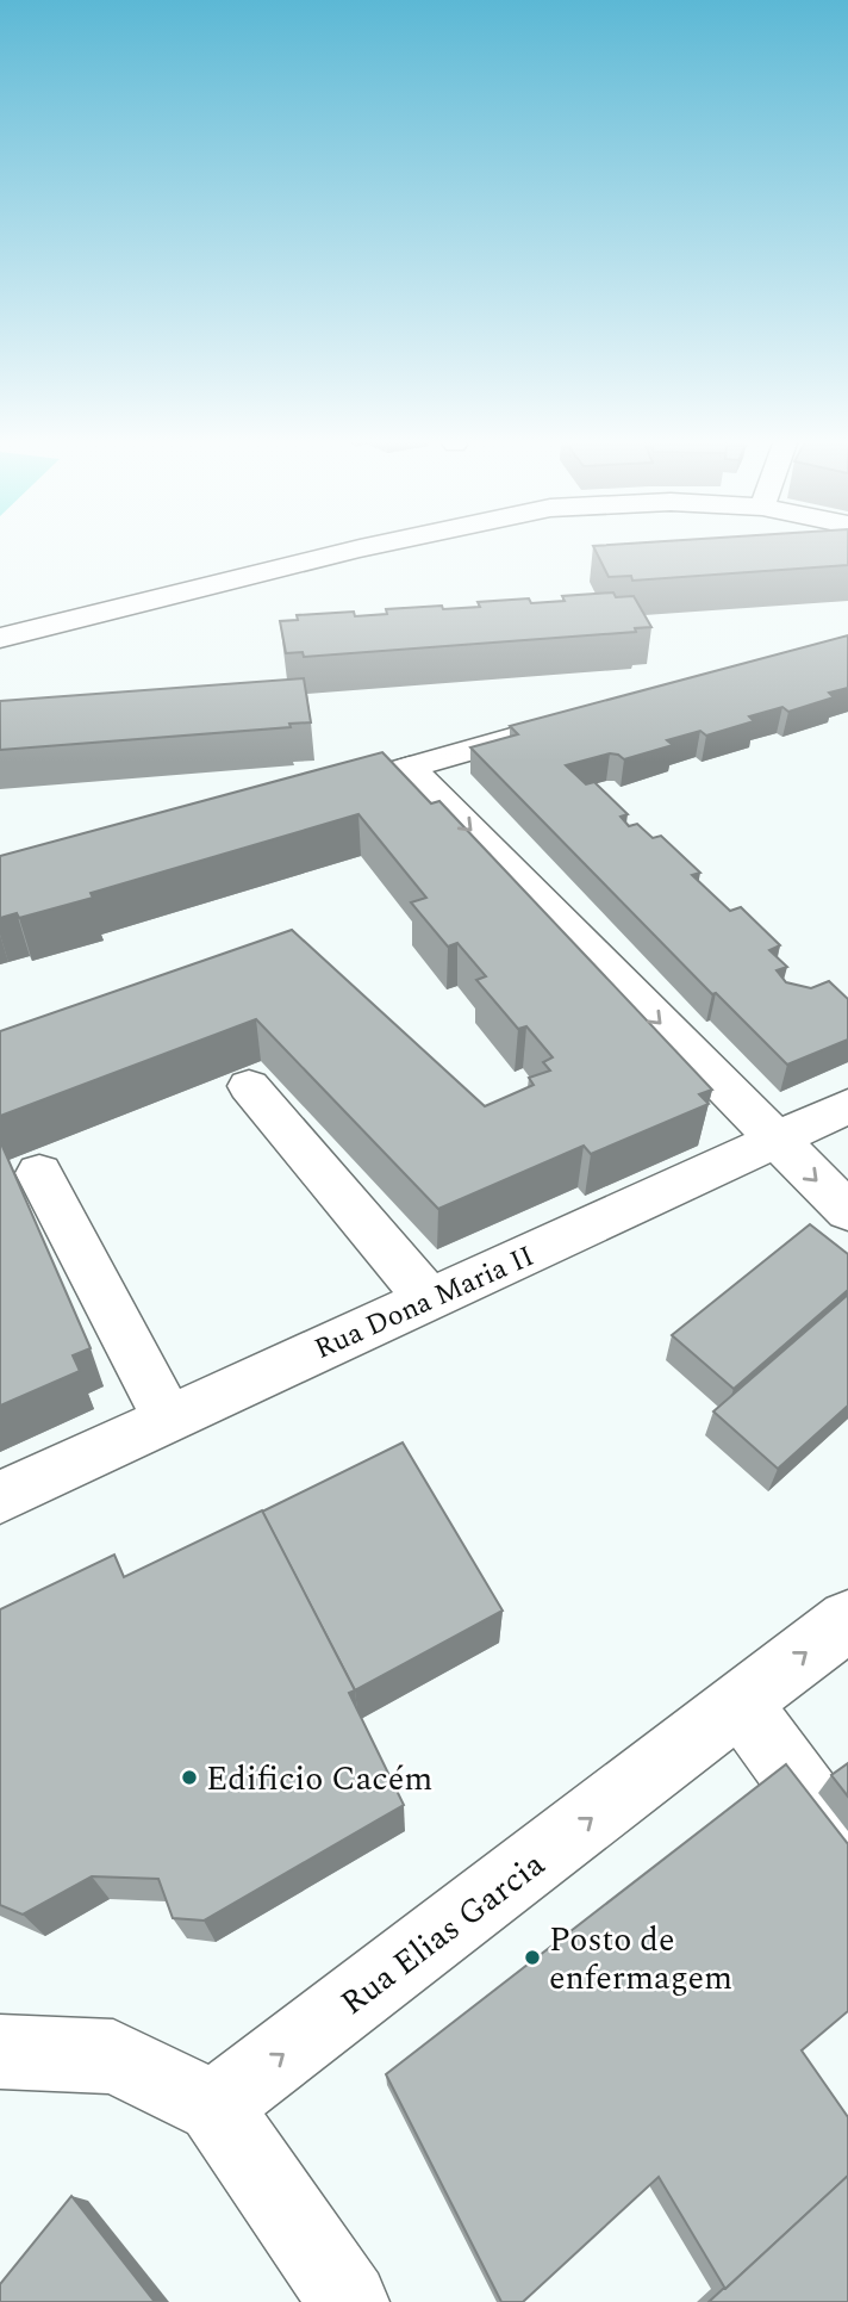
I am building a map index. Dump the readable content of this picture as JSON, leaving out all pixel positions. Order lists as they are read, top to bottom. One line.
{"streets":{"street":["Rua Dona Maria II","Rua Elias Garcia"]},"one_way":["Rua Elias Garcia"],"places":["Edificio Cacém","Posto de enfermagem"]}
